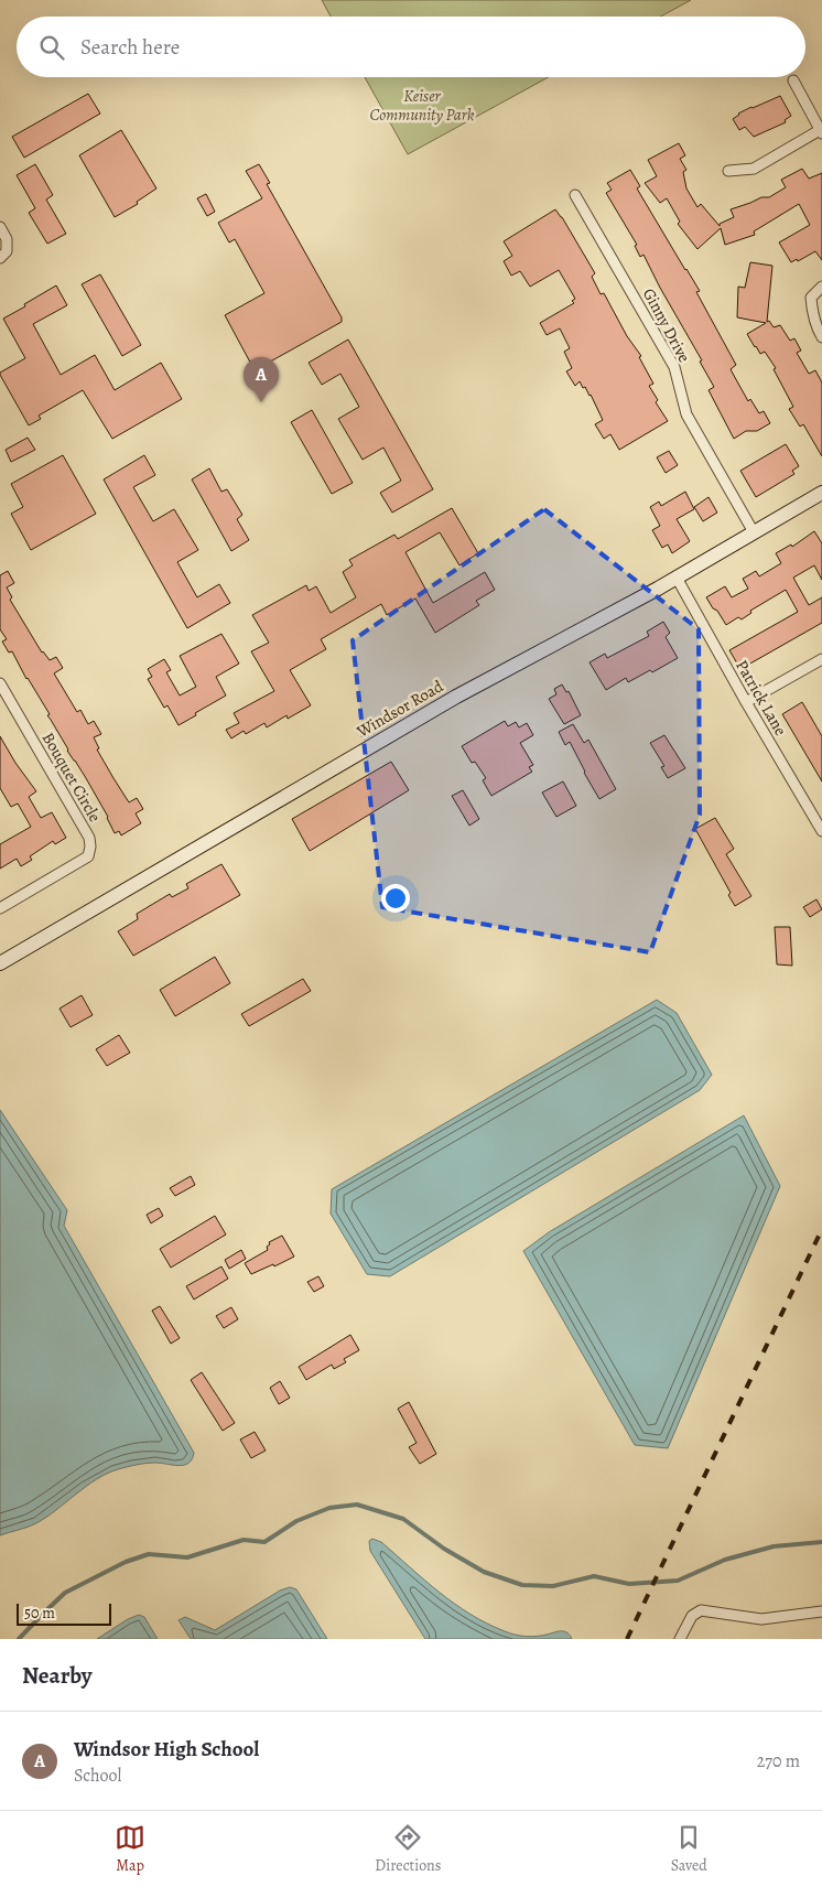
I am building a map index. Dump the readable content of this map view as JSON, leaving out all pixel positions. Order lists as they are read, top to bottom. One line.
{"streets":{"main road":["Windsor Road"],"street":["Ginny Drive","Patrick Lane","Bouquet Circle"]},"crossings":[["Ginny Drive","Windsor Road"],["Patrick Lane","Windsor Road"]],"parks":["Keiser Community Park"],"scale_bar":"50 m","page":{"search":"Search here","pins":"A","scale":"50 m","heading":"Nearby","list":[{"mark":"A","name":"Windsor High School","note":"School","value":"270 m"}],"nav":["Map","Directions","Saved"]}}
